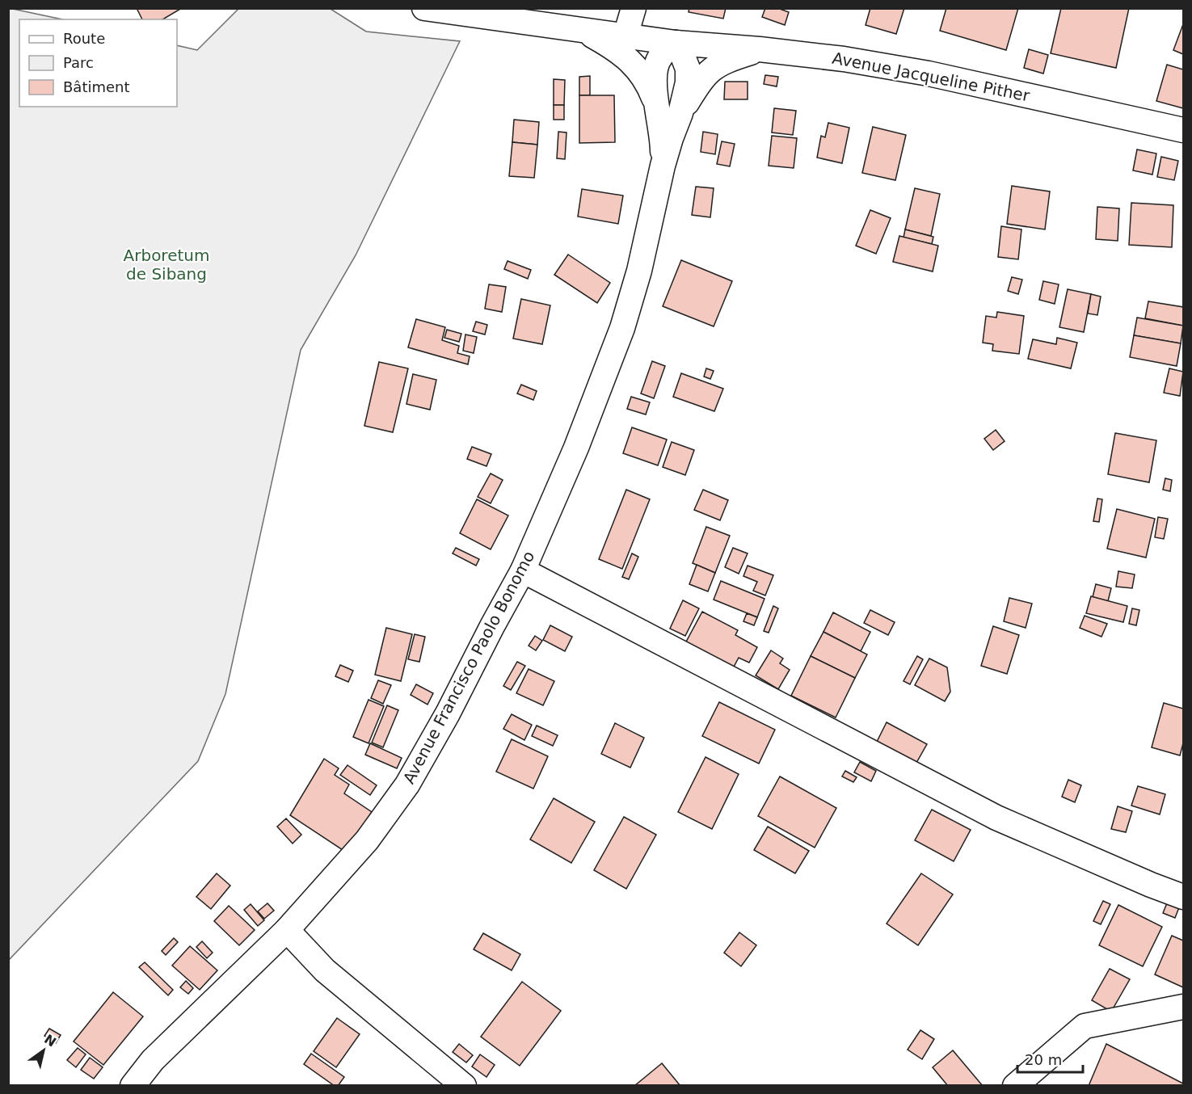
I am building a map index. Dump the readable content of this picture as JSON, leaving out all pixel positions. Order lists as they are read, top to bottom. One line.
{"streets":{"street":["Avenue Jacqueline Pither","Avenue Francisco Paolo Bonomo"]},"parks":["Arboretum de Sibang"],"legend":["Route","Parc","Bâtiment"],"scale_bar":"20 m","north":"top right"}
